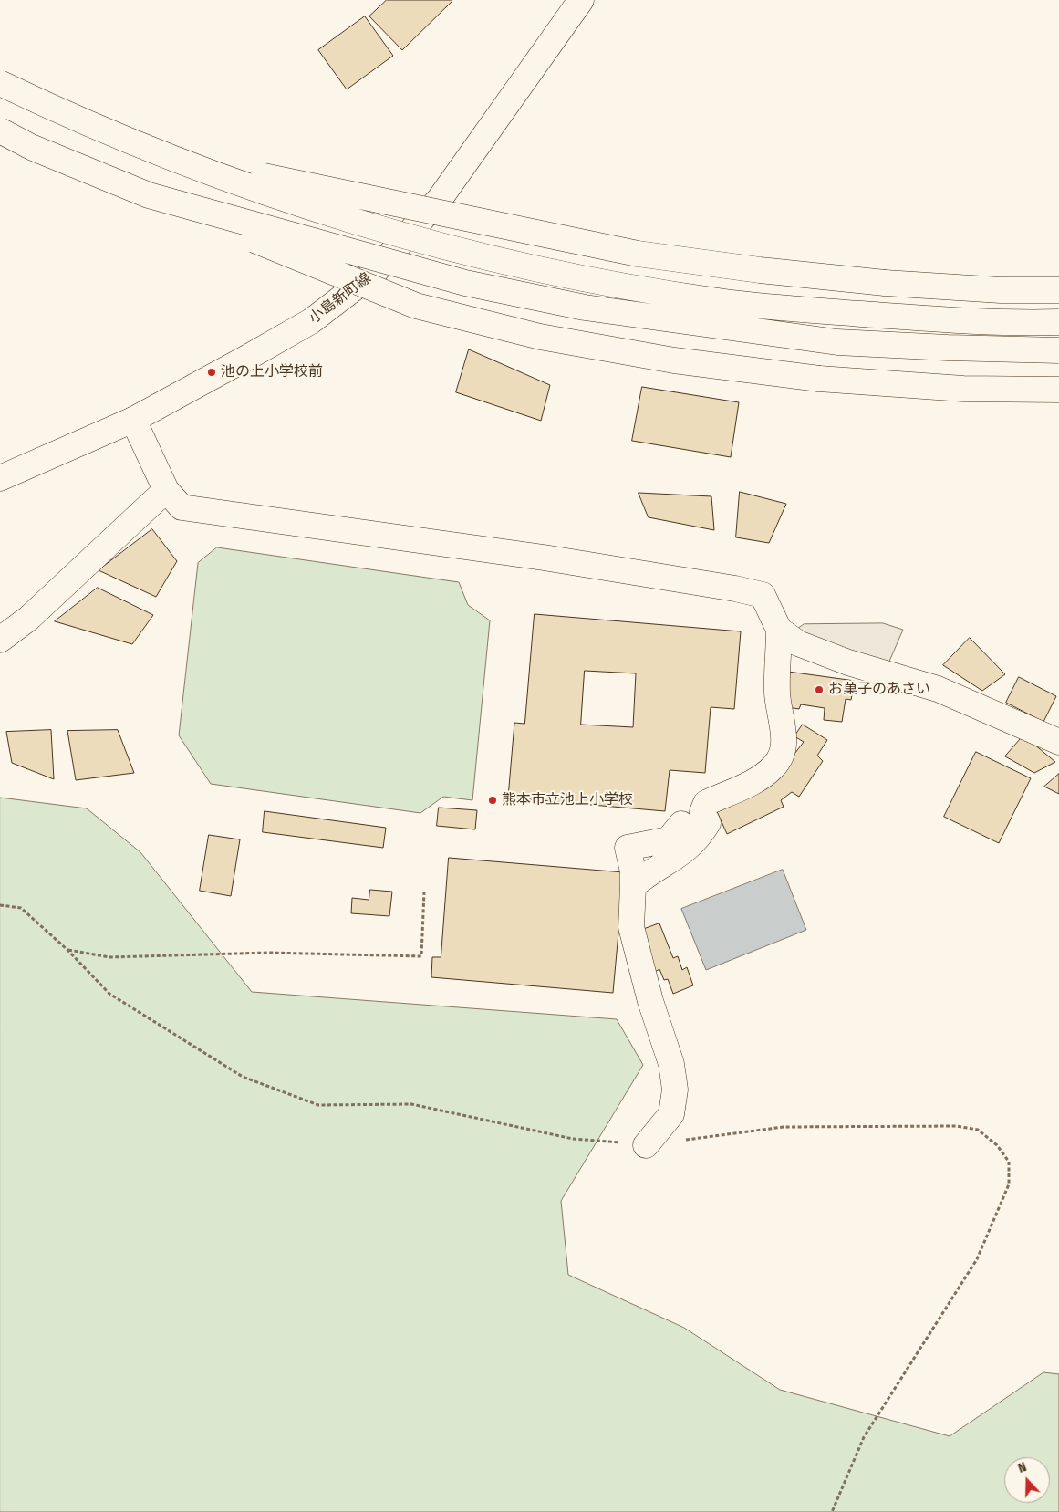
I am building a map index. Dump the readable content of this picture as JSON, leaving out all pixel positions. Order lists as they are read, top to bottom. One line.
{"streets":{"main road":["小島新町線"]},"places":["池の上小学校前","お菓子のあさい","熊本市立池上小学校"],"north":"top"}
